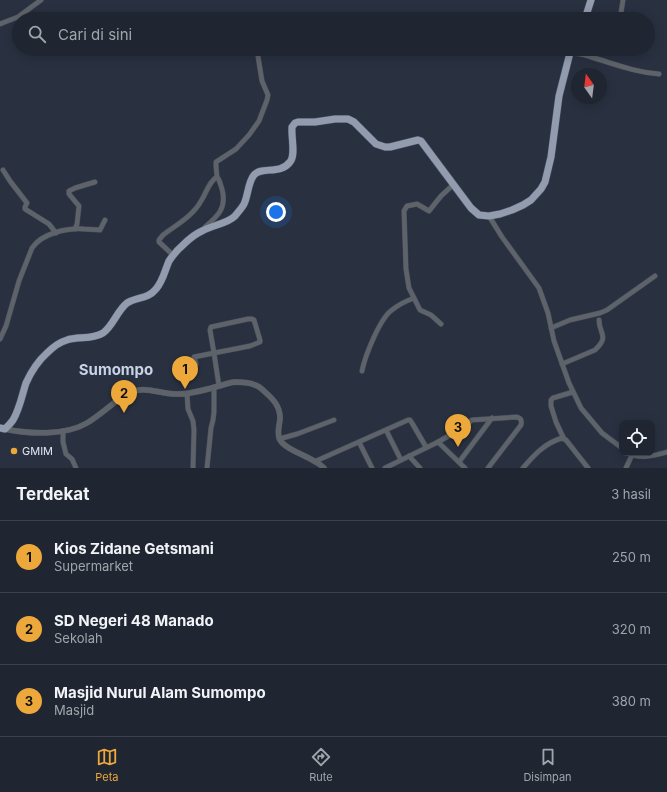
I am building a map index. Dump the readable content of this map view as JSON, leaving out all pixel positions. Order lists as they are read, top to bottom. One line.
{"districts":["Sumompo"],"places":["GMIM"],"north":"top","page":{"search":"Cari di sini","pins":["1","2","3"],"heading":["Terdekat","3 hasil"],"list":[{"mark":"1","name":"Kios Zidane Getsmani","note":"Supermarket","value":"250 m"},{"mark":"2","name":"SD Negeri 48 Manado","note":"Sekolah","value":"320 m"},{"mark":"3","name":"Masjid Nurul Alam Sumompo","note":"Masjid","value":"380 m"}],"nav":["Peta","Rute","Disimpan"]}}
